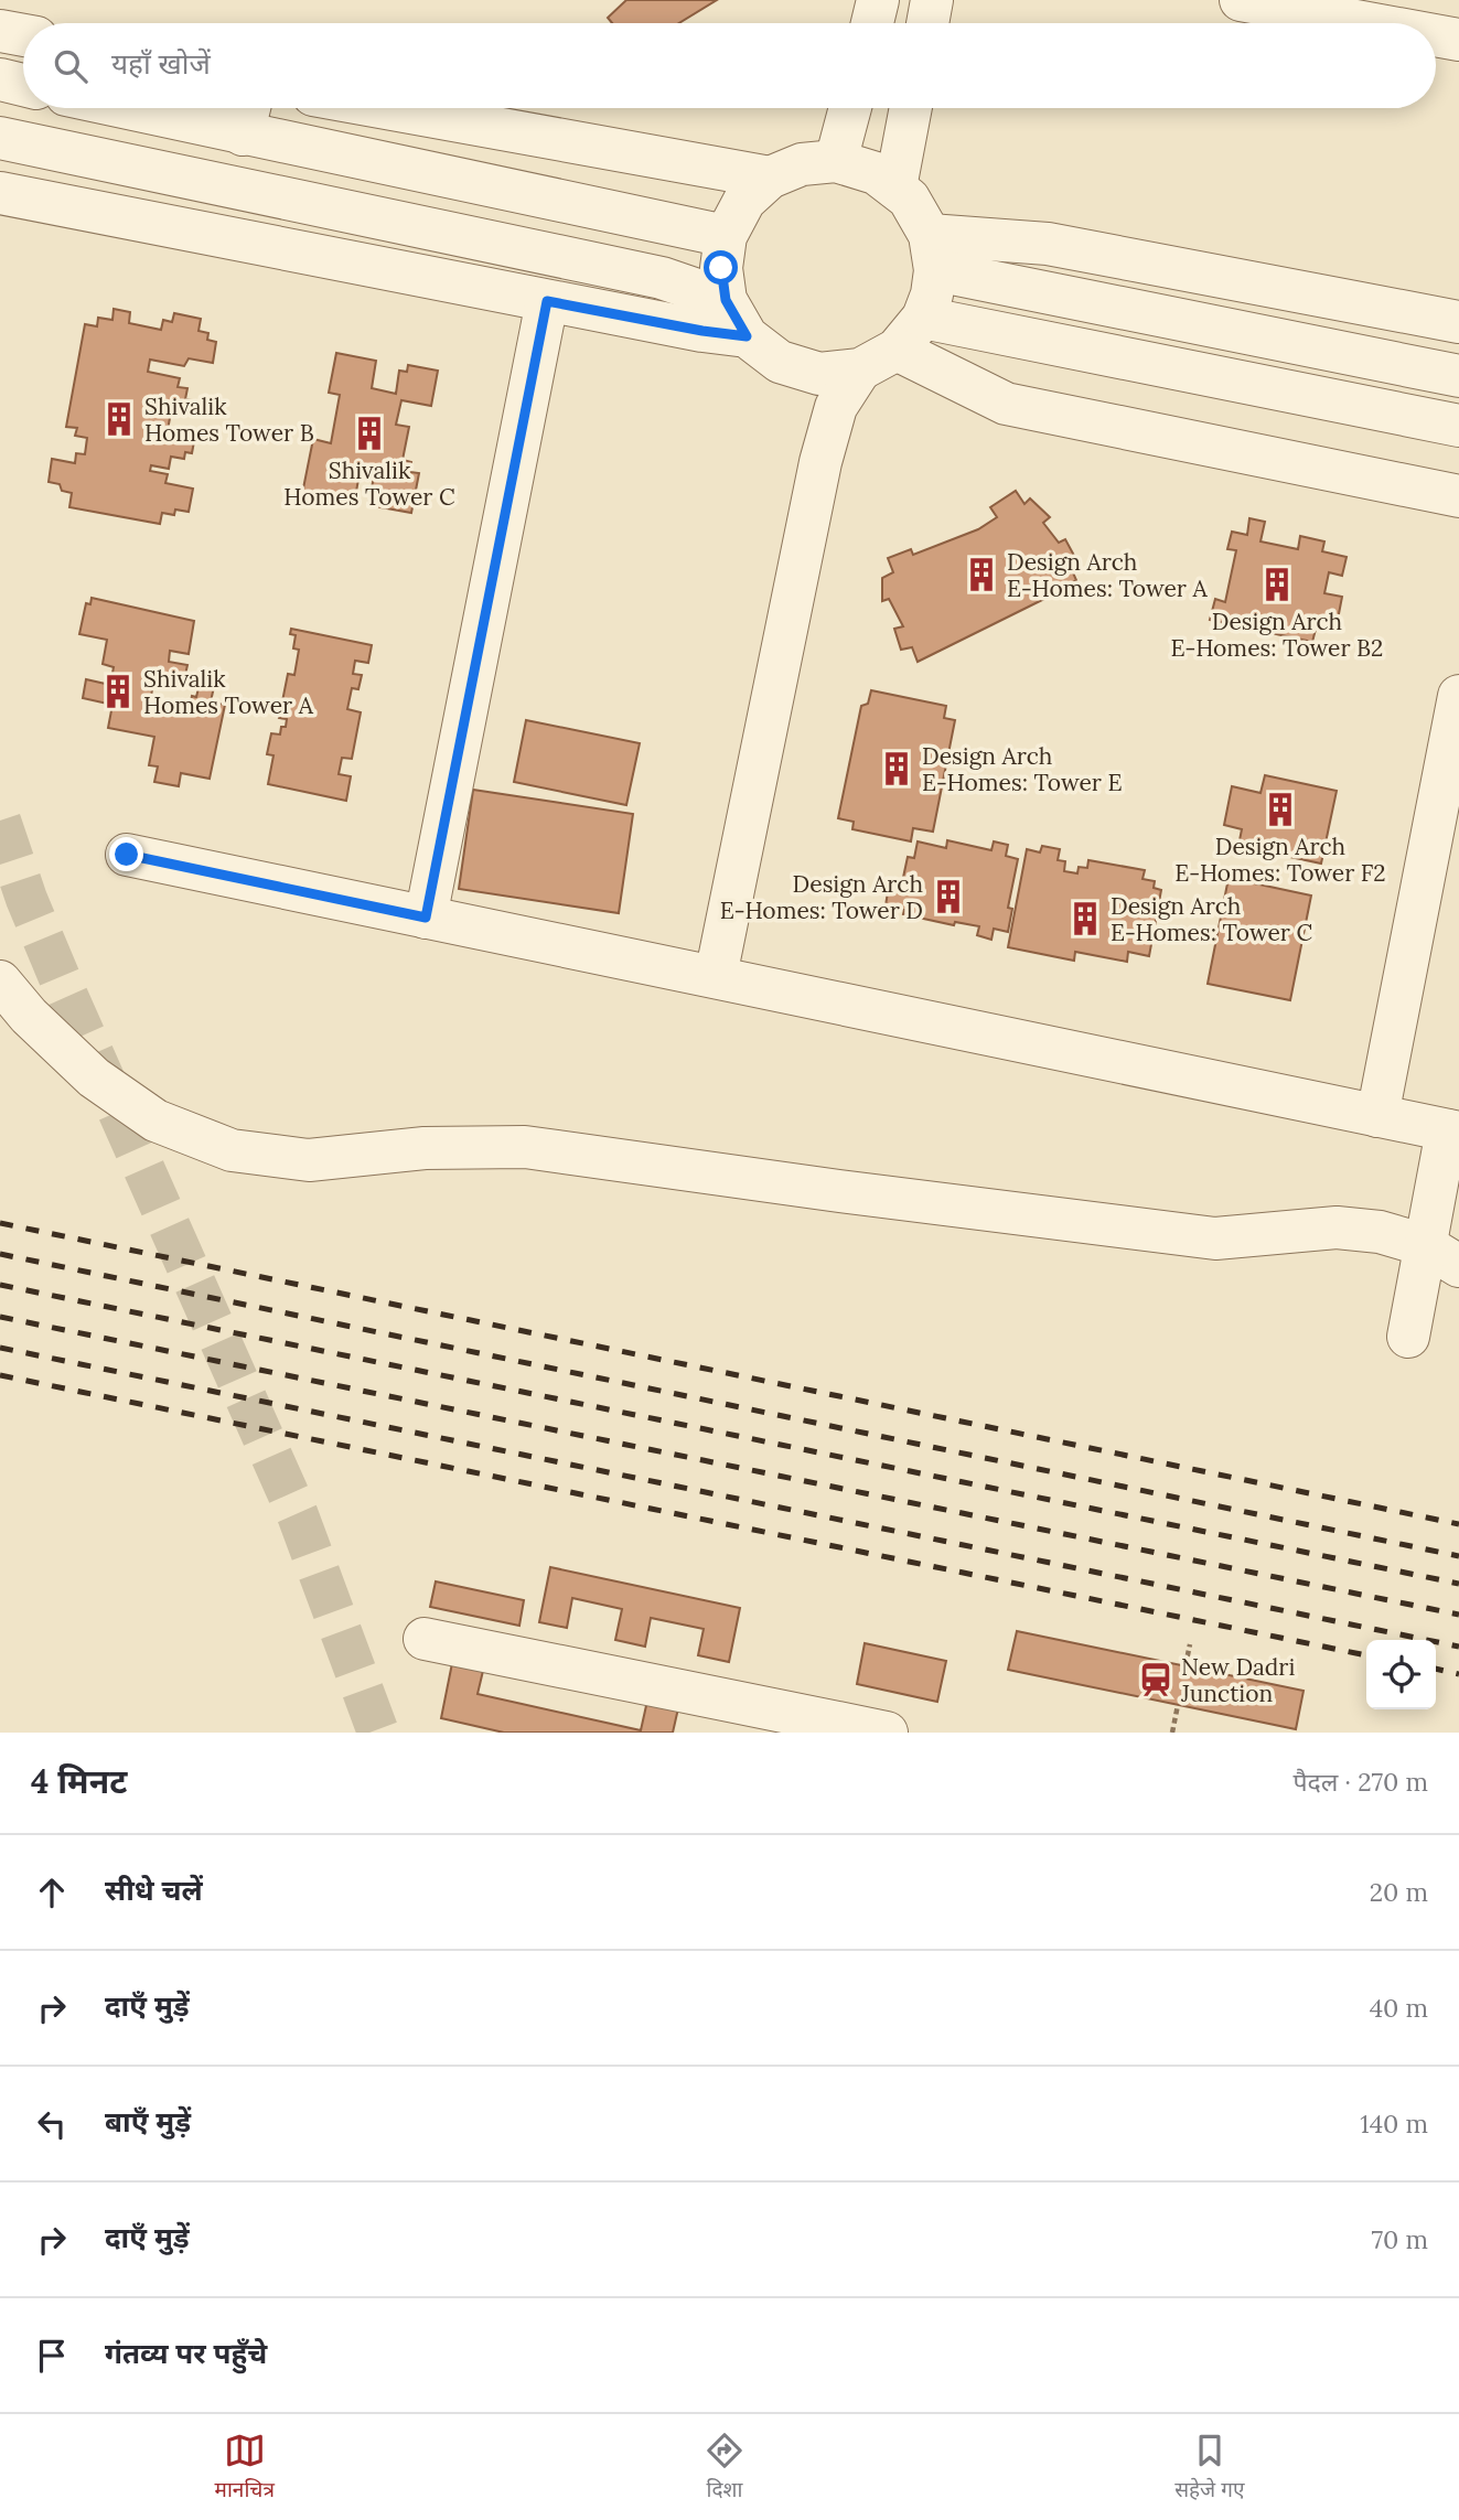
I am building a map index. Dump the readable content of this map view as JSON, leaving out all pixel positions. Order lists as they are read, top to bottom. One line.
{"places":{"building":["Shivalik Homes Tower B","Shivalik Homes Tower C","Design Arch E-Homes: Tower A","Design Arch E-Homes: Tower B2","Shivalik Homes Tower A","Design Arch E-Homes: Tower E","Design Arch E-Homes: Tower F2","Design Arch E-Homes: Tower D","Design Arch E-Homes: Tower C"],"station":["New Dadri Junction"]},"page":{"search":"यहाँ खोजें","heading":["4 मिनट","पैदल · 270 m"],"list":[["सीधे चलें","20 m"],["दाएँ मुड़ें","40 m"],["बाएँ मुड़ें","140 m"],["दाएँ मुड़ें","70 m"],"गंतव्य पर पहुँचे"],"nav":["मानचित्र","दिशा","सहेजे गए"]}}
